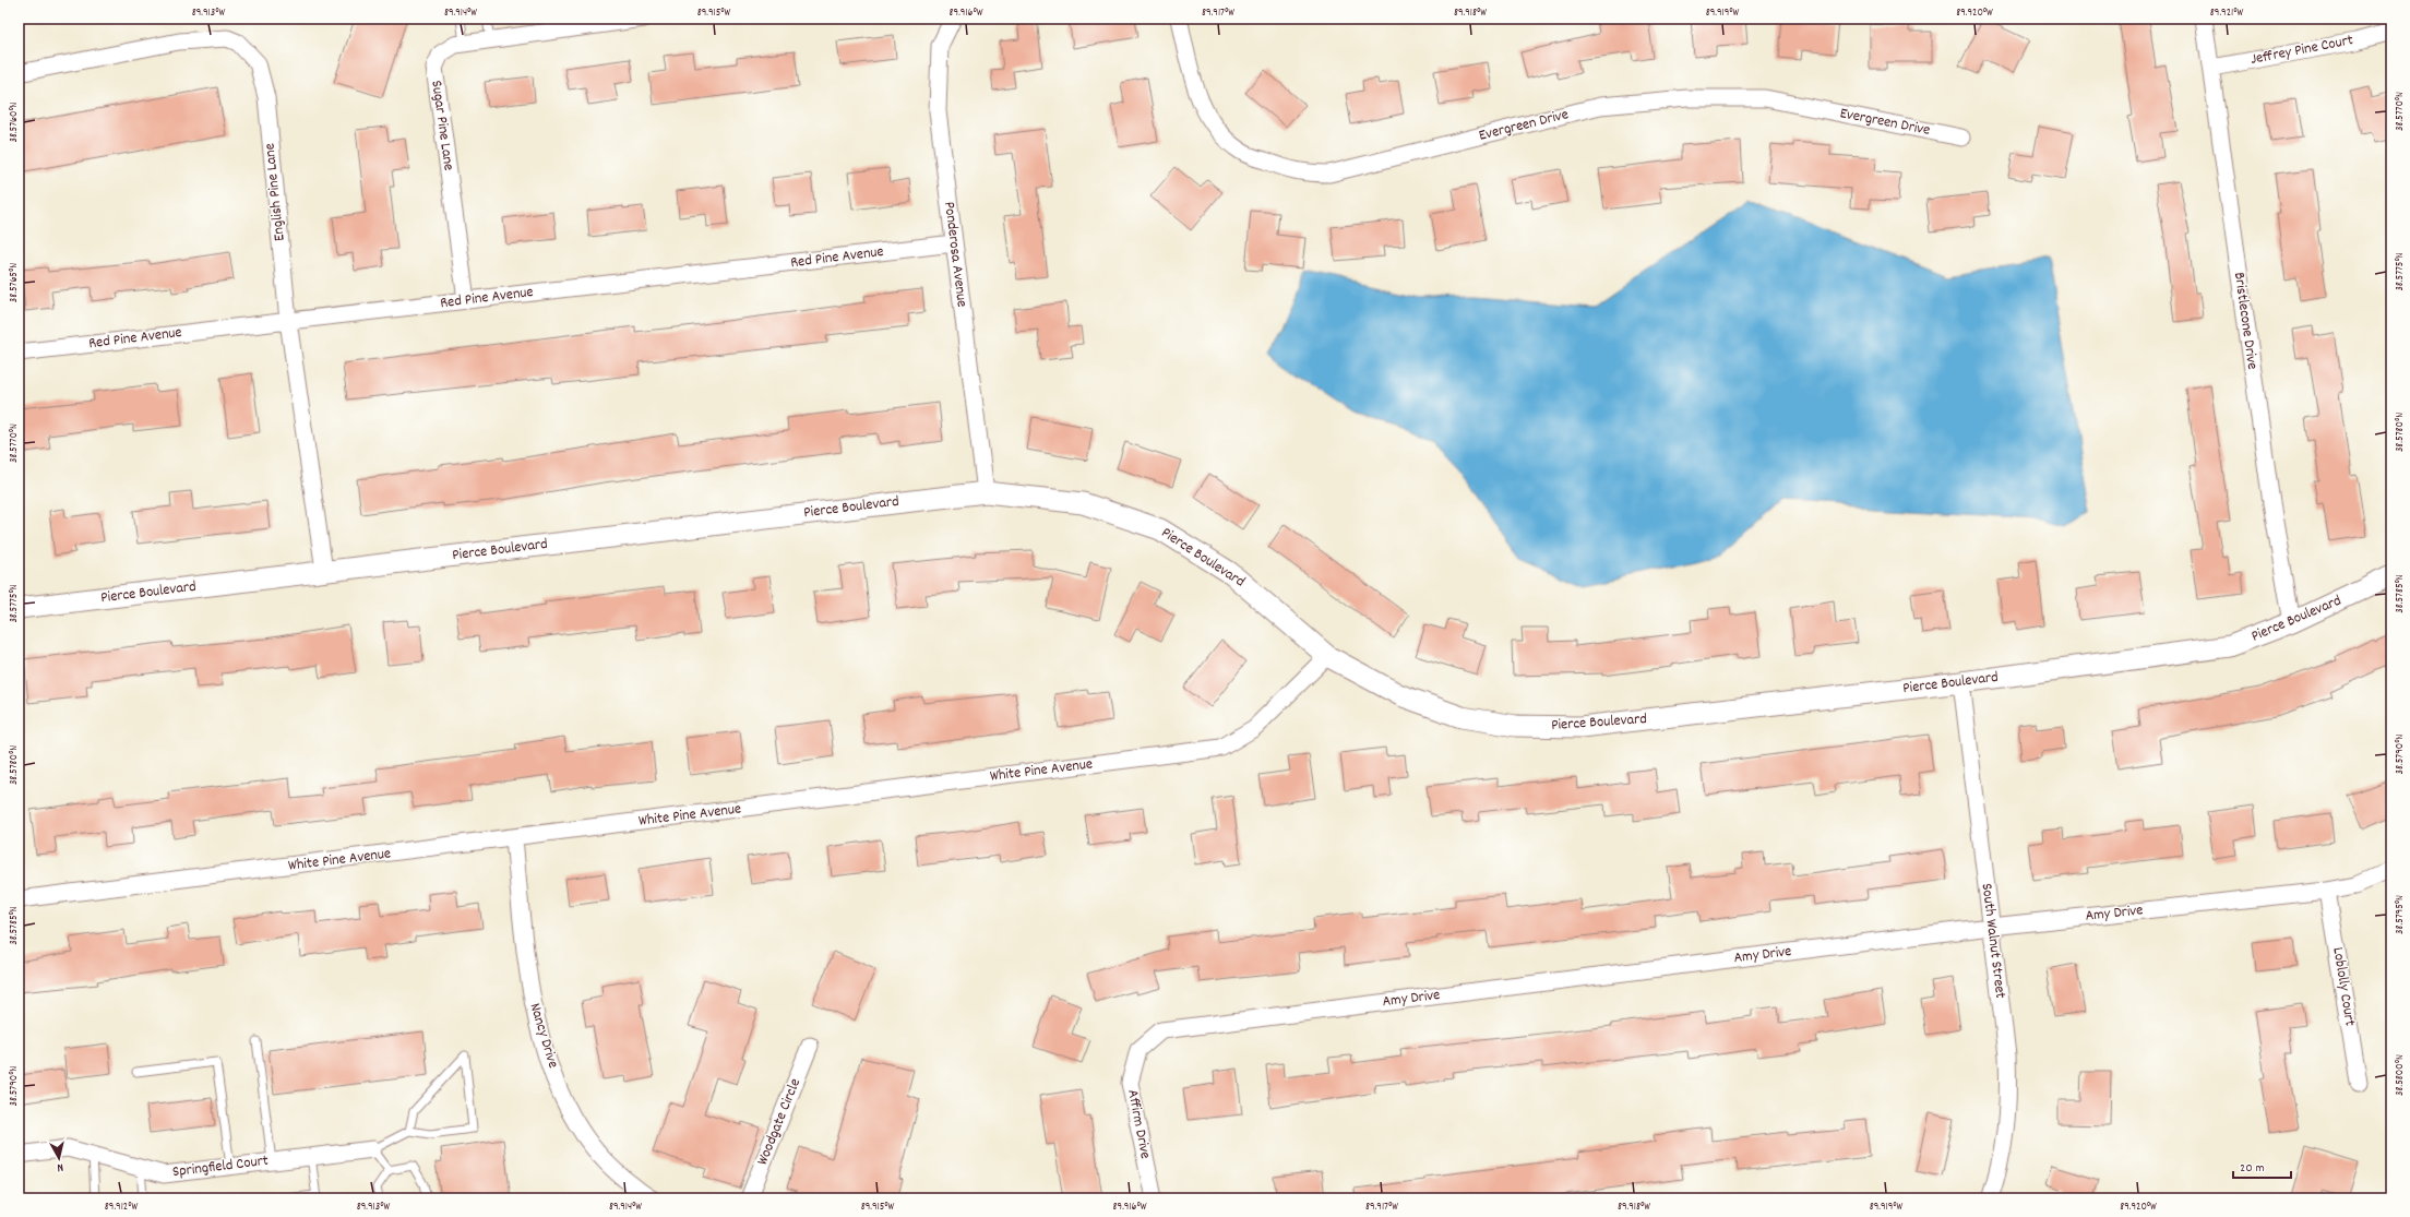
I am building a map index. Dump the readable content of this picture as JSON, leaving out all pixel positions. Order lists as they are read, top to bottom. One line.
{"streets":{"street":["Jeffrey Pine Court","Evergreen Drive","Sugar Pine Lane","English Pine Lane","Ponderosa Avenue","Red Pine Avenue","Bristlecone Drive","Pierce Boulevard","White Pine Avenue","Amy Drive","South Walnut Street","Loblolly Court","Nancy Drive","Woodgate Circle","Affirm Drive","Springfield Court"]},"crossings":[["Jeffrey Pine Court","Bristlecone Drive"],["Sugar Pine Lane","Red Pine Avenue"],["English Pine Lane","Red Pine Avenue"],["English Pine Lane","Pierce Boulevard"],["Ponderosa Avenue","Red Pine Avenue"],["Ponderosa Avenue","Pierce Boulevard"],["Bristlecone Drive","Pierce Boulevard"],["Pierce Boulevard","White Pine Avenue"],["Pierce Boulevard","South Walnut Street"],["White Pine Avenue","Nancy Drive"],["Amy Drive","South Walnut Street"],["Amy Drive","Loblolly Court"],["Amy Drive","Affirm Drive"]],"scale_bar":"20 m","north":"bottom","coordinates":["89.913°W","89.914°W","89.915°W","89.916°W","89.917°W","89.918°W","89.919°W","89.920°W","89.921°W","38.5770°N","38.5760°N","38.5775°N","38.5765°N","38.5780°N","38.5785°N","38.5790°N","38.5795°N","38.5800°N","89.912°W"]}
